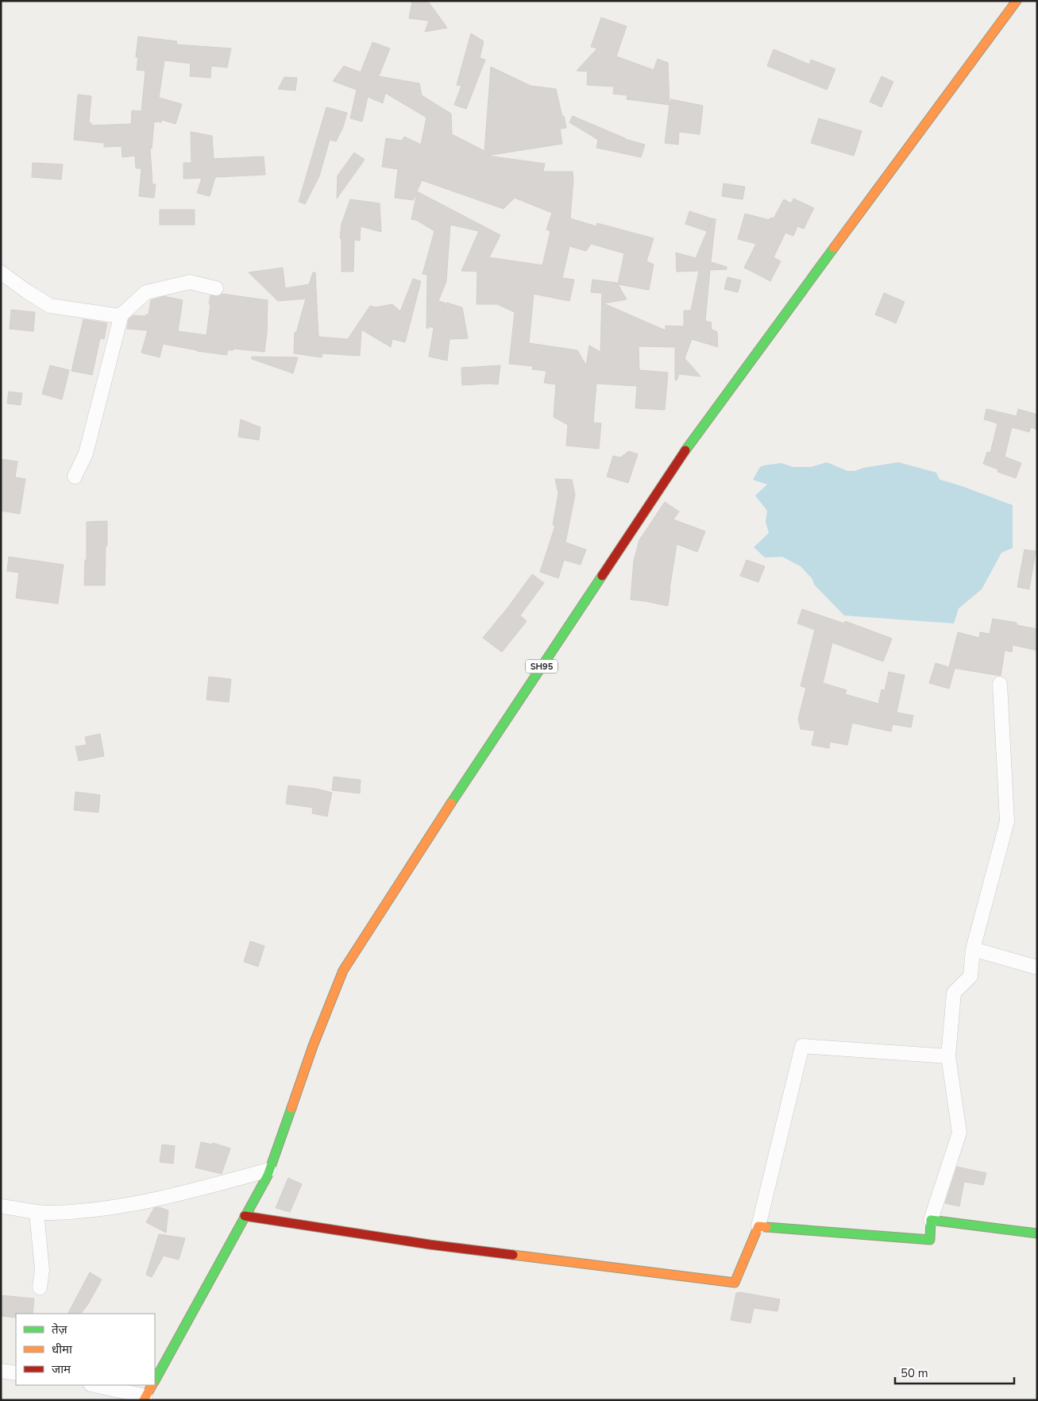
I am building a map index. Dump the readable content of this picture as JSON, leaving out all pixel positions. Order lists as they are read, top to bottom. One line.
{"streets":{"main road":["SH95"]},"legend":["तेज़","धीमा","जाम"],"scale_bar":"50 m"}
